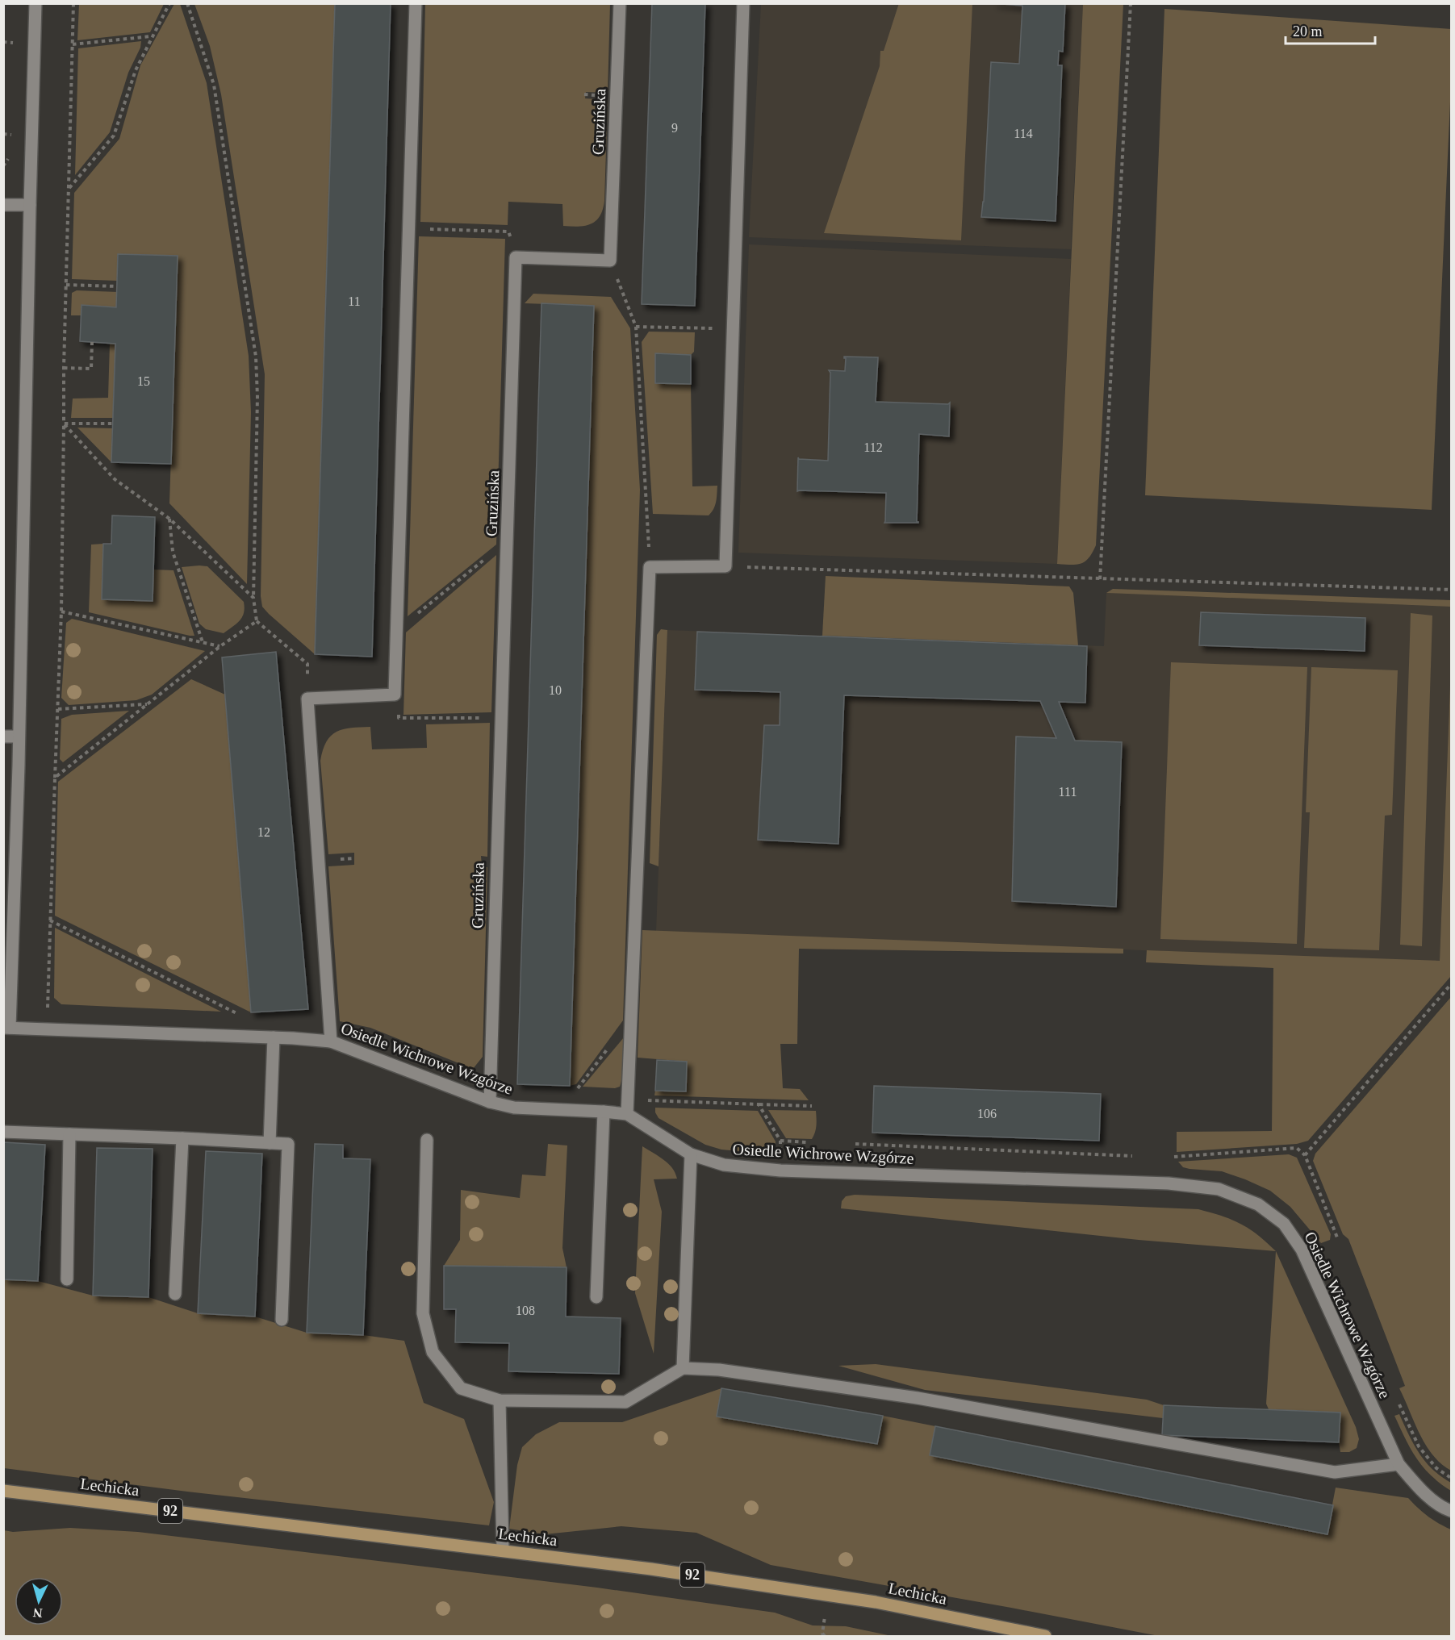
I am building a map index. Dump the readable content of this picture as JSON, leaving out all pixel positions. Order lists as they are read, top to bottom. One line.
{"streets":{"main road":["Lechicka","92"],"street":["Gruzińska","Osiedle Wichrowe Wzgórze"]},"crossings":[["Gruzińska","Osiedle Wichrowe Wzgórze"]],"house_numbers":["9","114","11","15","112","10","111","12","106","108"],"scale_bar":"20 m","north":"bottom"}
